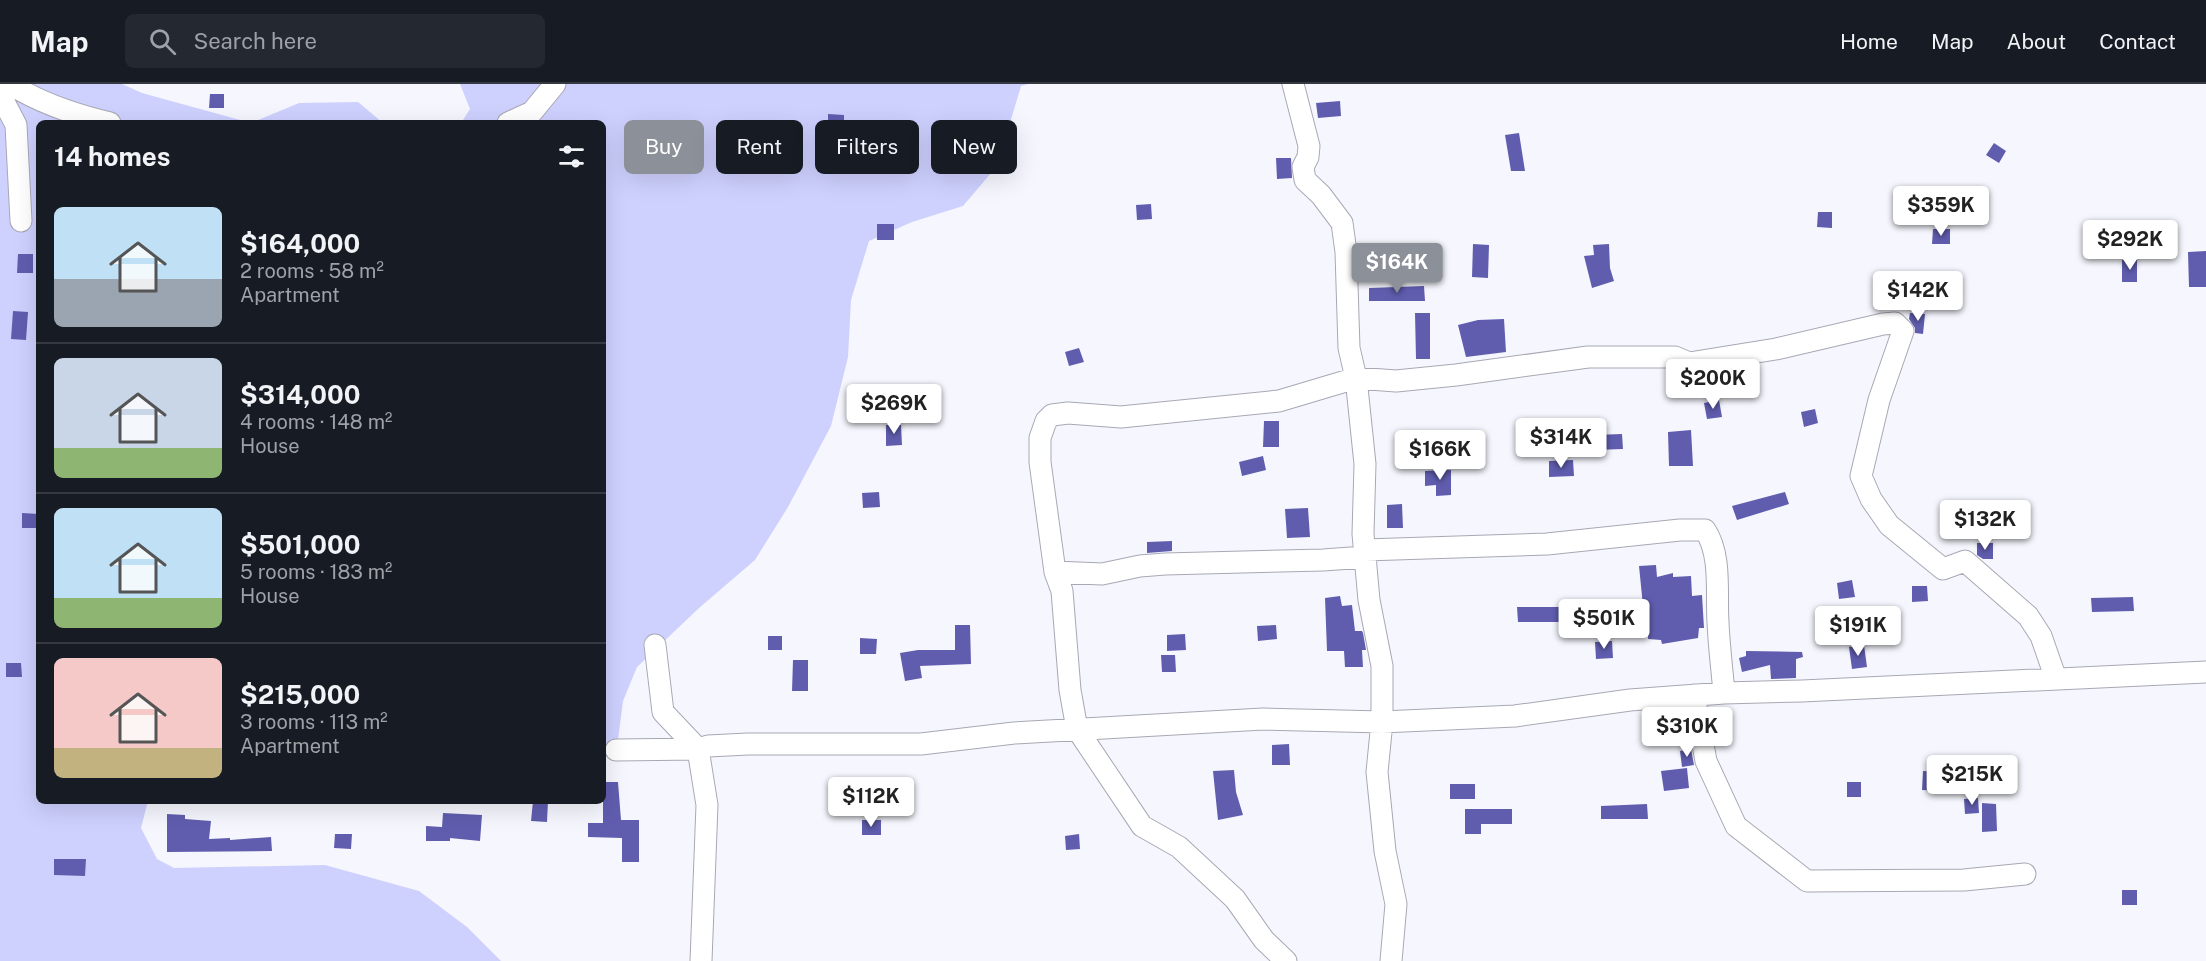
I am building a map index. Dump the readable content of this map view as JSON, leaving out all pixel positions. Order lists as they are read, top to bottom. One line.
{"page":{"header":"Map","search":"Search here","nav":["Home","Map","About","Contact"],"chip":["Buy","Rent","Filters","New"],"heading":"14 homes","price":["$359K","$292K","$164K","$142K","$200K","$269K","$314K","$166K","$132K","$501K","$191K","$310K","$215K","$112K"],"list":[{"name":"$164,000","note":"2 rooms · 58 m² · Apartment"},{"name":"$314,000","note":"4 rooms · 148 m² · House"},{"name":"$501,000","note":"5 rooms · 183 m² · House"},{"name":"$215,000","note":"3 rooms · 113 m² · Apartment"}]}}
